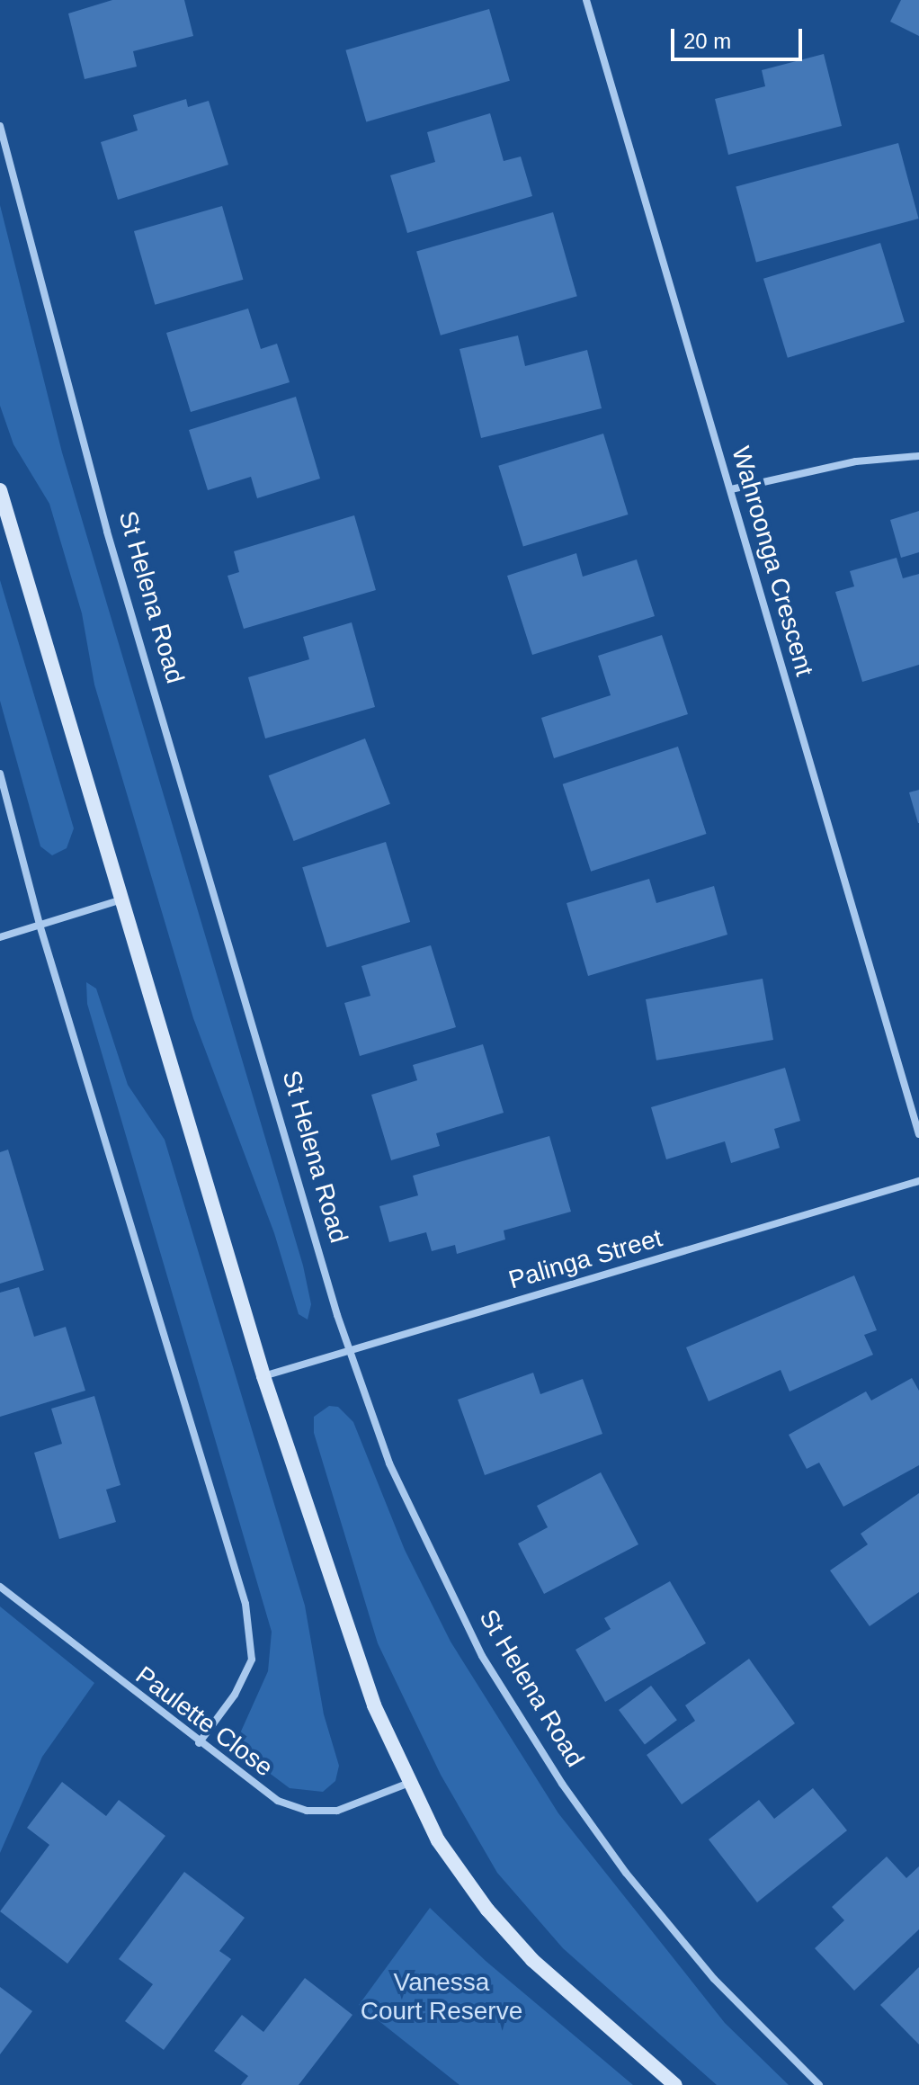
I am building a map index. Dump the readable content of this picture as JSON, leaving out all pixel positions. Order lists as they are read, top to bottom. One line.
{"streets":{"street":["Wahroonga Crescent","St Helena Road","Palinga Street","Paulette Close"]},"crossings":[["St Helena Road","Palinga Street"]],"parks":["Vanessa Court Reserve"],"scale_bar":"20 m"}
